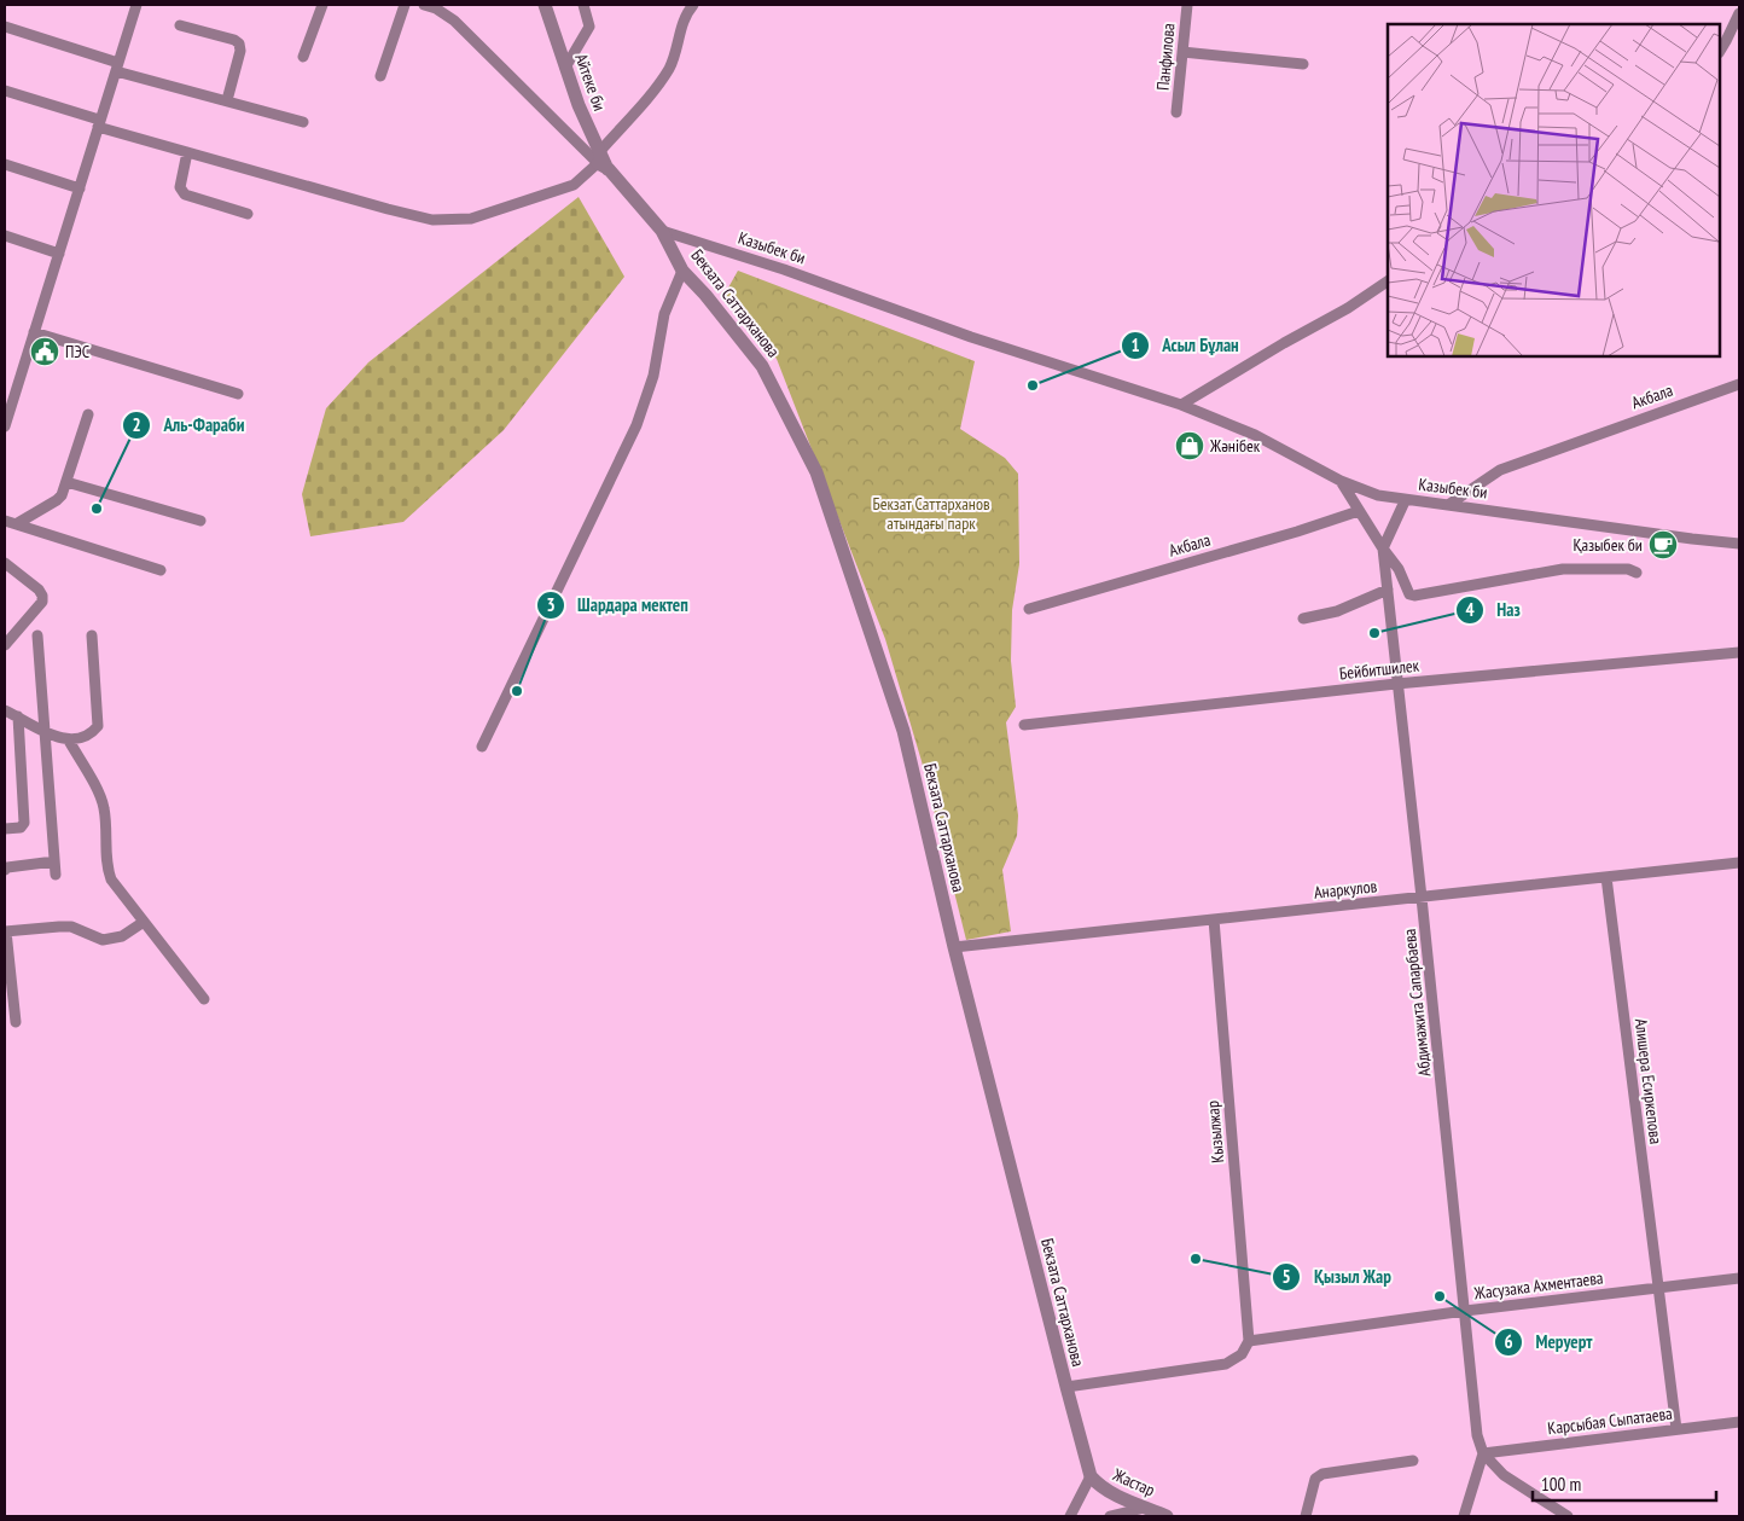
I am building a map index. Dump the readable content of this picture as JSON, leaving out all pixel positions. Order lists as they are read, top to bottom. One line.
{"streets":{"street":["Панфилова","Айтеке би","Казыбек би","Бекзата Саттарханова","Акбала","Бейбитшилек","Анаркулов","Абдимажита Сапарбаева","Алишера Есиркепова","Кызылжар","Жасузака Ахментаева","Карсыбая Сыпатаева","Жастар"]},"crossings":[["Казыбек би","Бекзата Саттарханова"],["Казыбек би","Акбала"],["Бекзата Саттарханова","Анаркулов"],["Бекзата Саттарханова","Жастар"],["Бейбитшилек","Абдимажита Сапарбаева"],["Анаркулов","Абдимажита Сапарбаева"],["Анаркулов","Алишера Есиркепова"],["Анаркулов","Кызылжар"],["Абдимажита Сапарбаева","Жасузака Ахментаева"],["Абдимажита Сапарбаева","Карсыбая Сыпатаева"],["Алишера Есиркепова","Жасузака Ахментаева"],["Алишера Есиркепова","Карсыбая Сыпатаева"],["Кызылжар","Жасузака Ахментаева"]],"parks":["Бекзат Саттарханов атындағы парк"],"places":{"public building":["ПЭС"],"other":["Асыл Бұлан","Аль-Фараби","Наз","Шардара мектеп","Қызыл Жар","Меруерт"],"shop":["Жәнібек"],"cafe":["Қазыбек би"]},"scale_bar":"100 m"}
